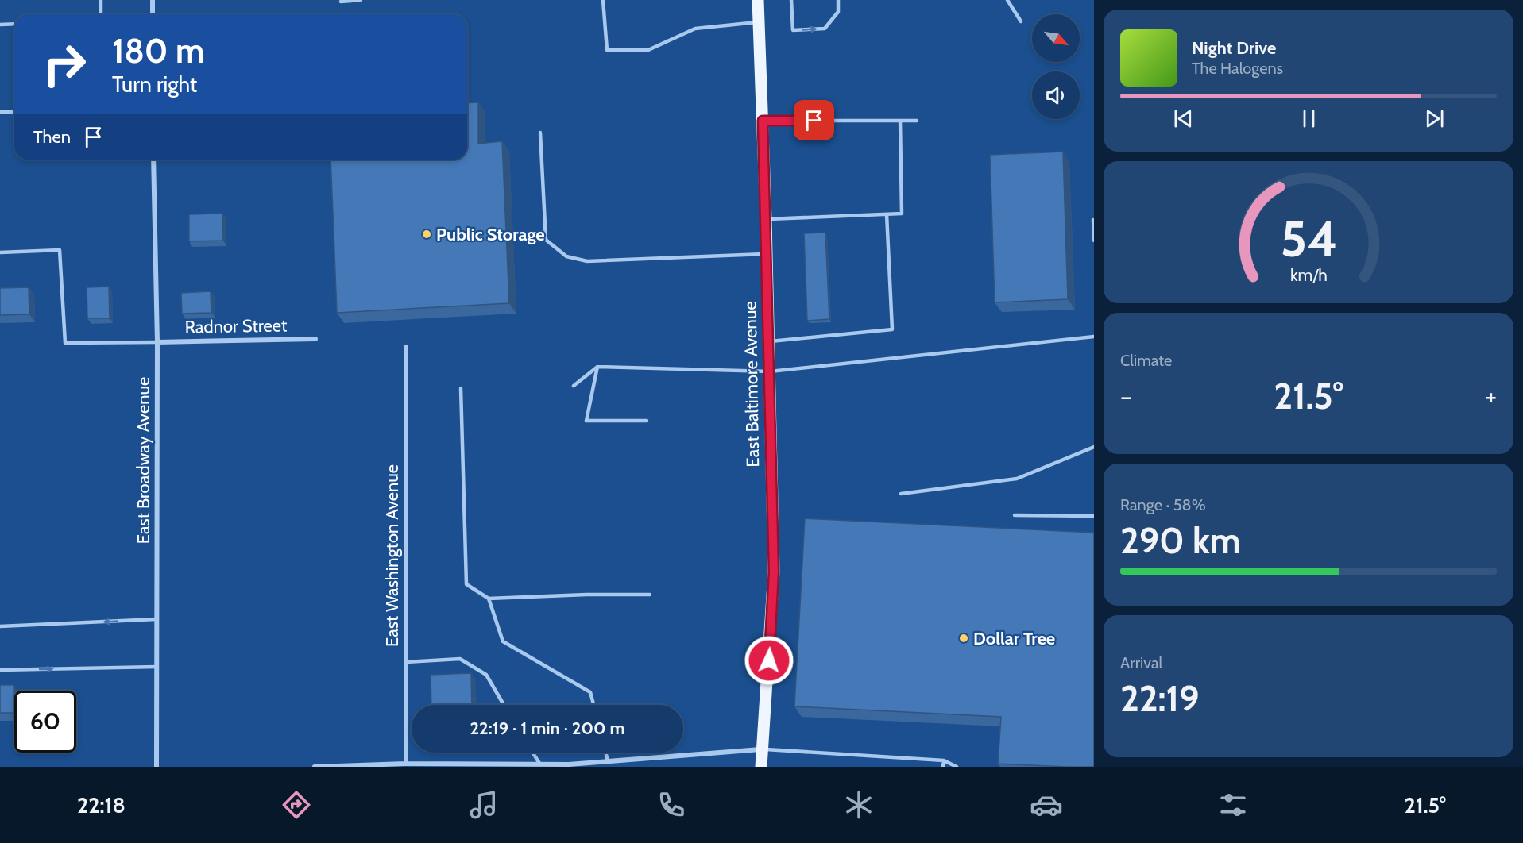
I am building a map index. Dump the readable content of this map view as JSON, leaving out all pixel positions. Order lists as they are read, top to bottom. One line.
{"streets":{"main road":["East Baltimore Avenue"],"street":["Radnor Street","East Broadway Avenue","East Washington Avenue"]},"crossings":[["Radnor Street","East Broadway Avenue"]],"places":["Public Storage","Dollar Tree"],"north":"bottom right","page":{"turn":["180 m","Turn right"],"song":["Night Drive","The Halogens"],"then":"Then","tile":["Climate",["Range · 58%","290 km"],["Arrival","22:19"]],"heat":["−","21.5°","+"],"limit":"60","trip":"22:19 · 1 min · 200 m","tabs":["22:18","21.5°"],"gauge":["54","km/h"]}}
